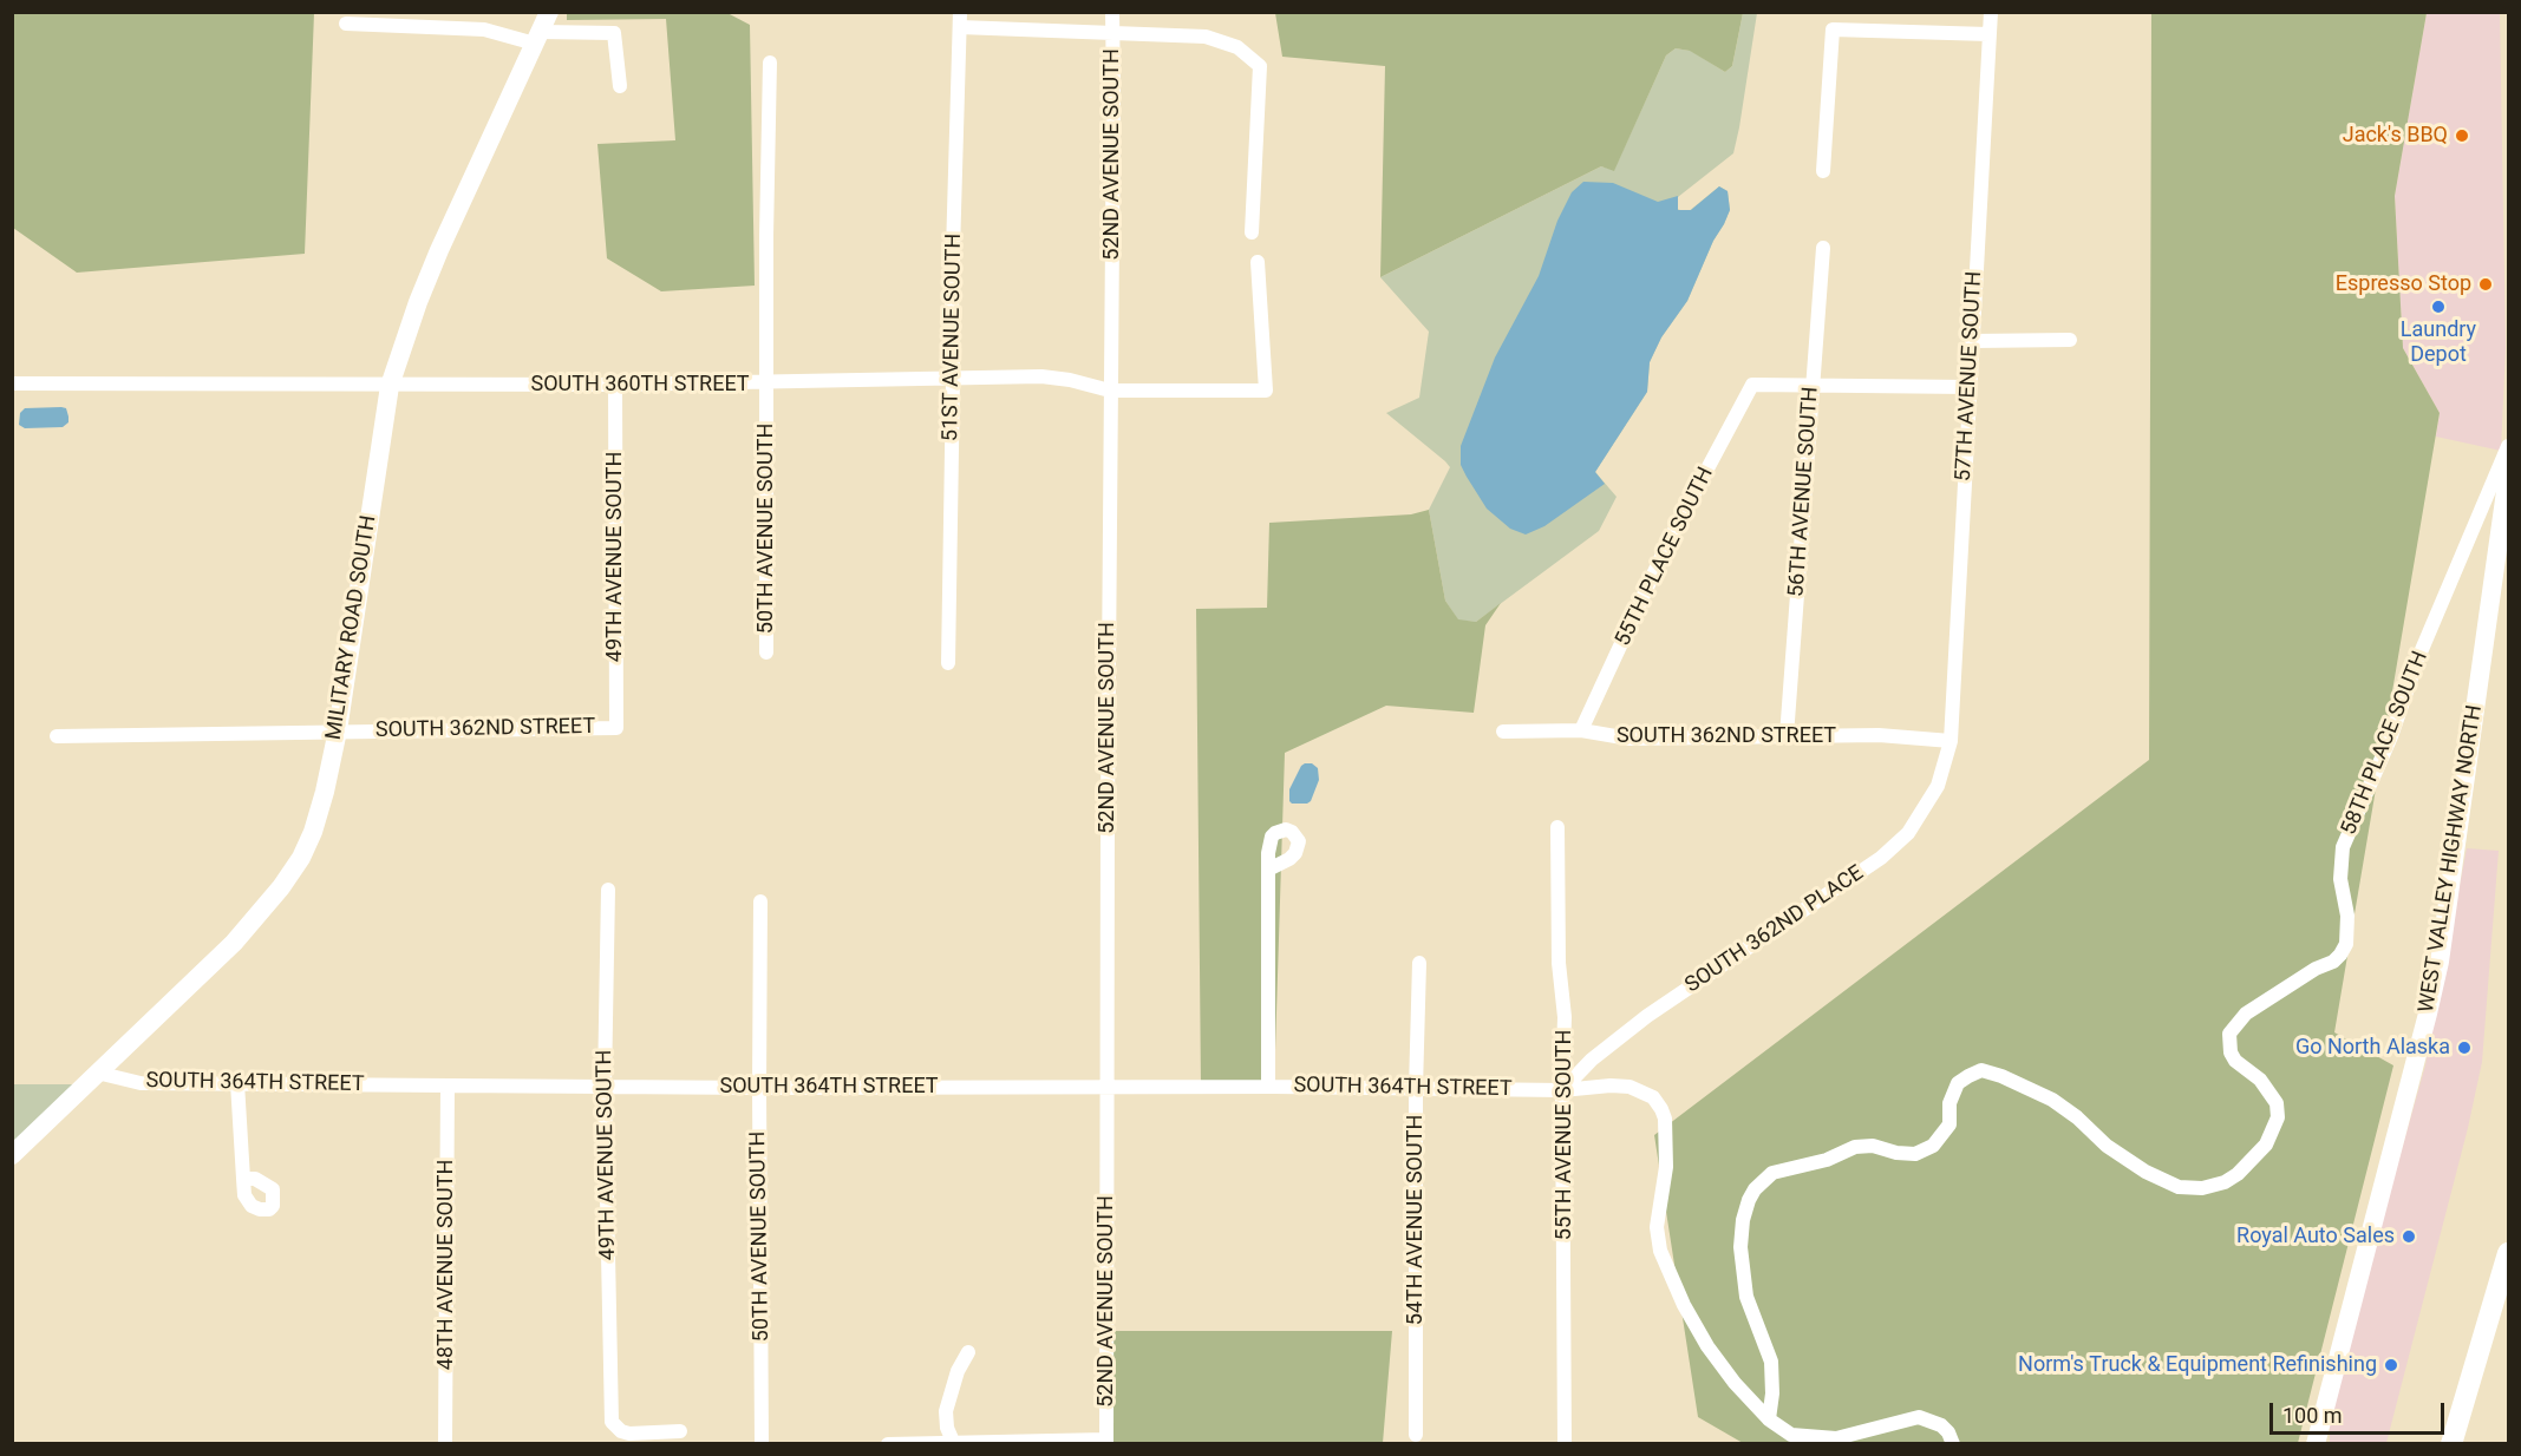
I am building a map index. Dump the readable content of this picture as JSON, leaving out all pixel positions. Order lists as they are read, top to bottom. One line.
{"streets":{"main road":["MILITARY ROAD SOUTH","WEST VALLEY HIGHWAY NORTH"],"street":["52ND AVENUE SOUTH","51ST AVENUE SOUTH","57TH AVENUE SOUTH","SOUTH 360TH STREET","56TH AVENUE SOUTH","50TH AVENUE SOUTH","49TH AVENUE SOUTH","55TH PLACE SOUTH","SOUTH 362ND STREET","58TH PLACE SOUTH","SOUTH 362ND PLACE","SOUTH 364TH STREET","55TH AVENUE SOUTH","54TH AVENUE SOUTH","48TH AVENUE SOUTH"]},"crossings":[["52ND AVENUE SOUTH","SOUTH 360TH STREET"],["52ND AVENUE SOUTH","SOUTH 364TH STREET"],["51ST AVENUE SOUTH","SOUTH 360TH STREET"],["57TH AVENUE SOUTH","SOUTH 362ND STREET"],["57TH AVENUE SOUTH","SOUTH 362ND PLACE"],["SOUTH 360TH STREET","50TH AVENUE SOUTH"],["SOUTH 360TH STREET","49TH AVENUE SOUTH"],["SOUTH 360TH STREET","MILITARY ROAD SOUTH"],["56TH AVENUE SOUTH","55TH PLACE SOUTH"],["56TH AVENUE SOUTH","SOUTH 362ND STREET"],["50TH AVENUE SOUTH","SOUTH 364TH STREET"],["49TH AVENUE SOUTH","SOUTH 362ND STREET"],["49TH AVENUE SOUTH","SOUTH 364TH STREET"],["55TH PLACE SOUTH","SOUTH 362ND STREET"],["MILITARY ROAD SOUTH","SOUTH 362ND STREET"],["MILITARY ROAD SOUTH","SOUTH 364TH STREET"],["SOUTH 362ND STREET","SOUTH 362ND PLACE"],["SOUTH 362ND PLACE","SOUTH 364TH STREET"],["SOUTH 362ND PLACE","55TH AVENUE SOUTH"],["SOUTH 364TH STREET","55TH AVENUE SOUTH"],["SOUTH 364TH STREET","54TH AVENUE SOUTH"],["SOUTH 364TH STREET","48TH AVENUE SOUTH"]],"places":["Jack's BBQ","Espresso Stop","Laundry Depot","Go North Alaska","Royal Auto Sales","Norm's Truck & Equipment Refinishing"],"scale_bar":"100 m"}
